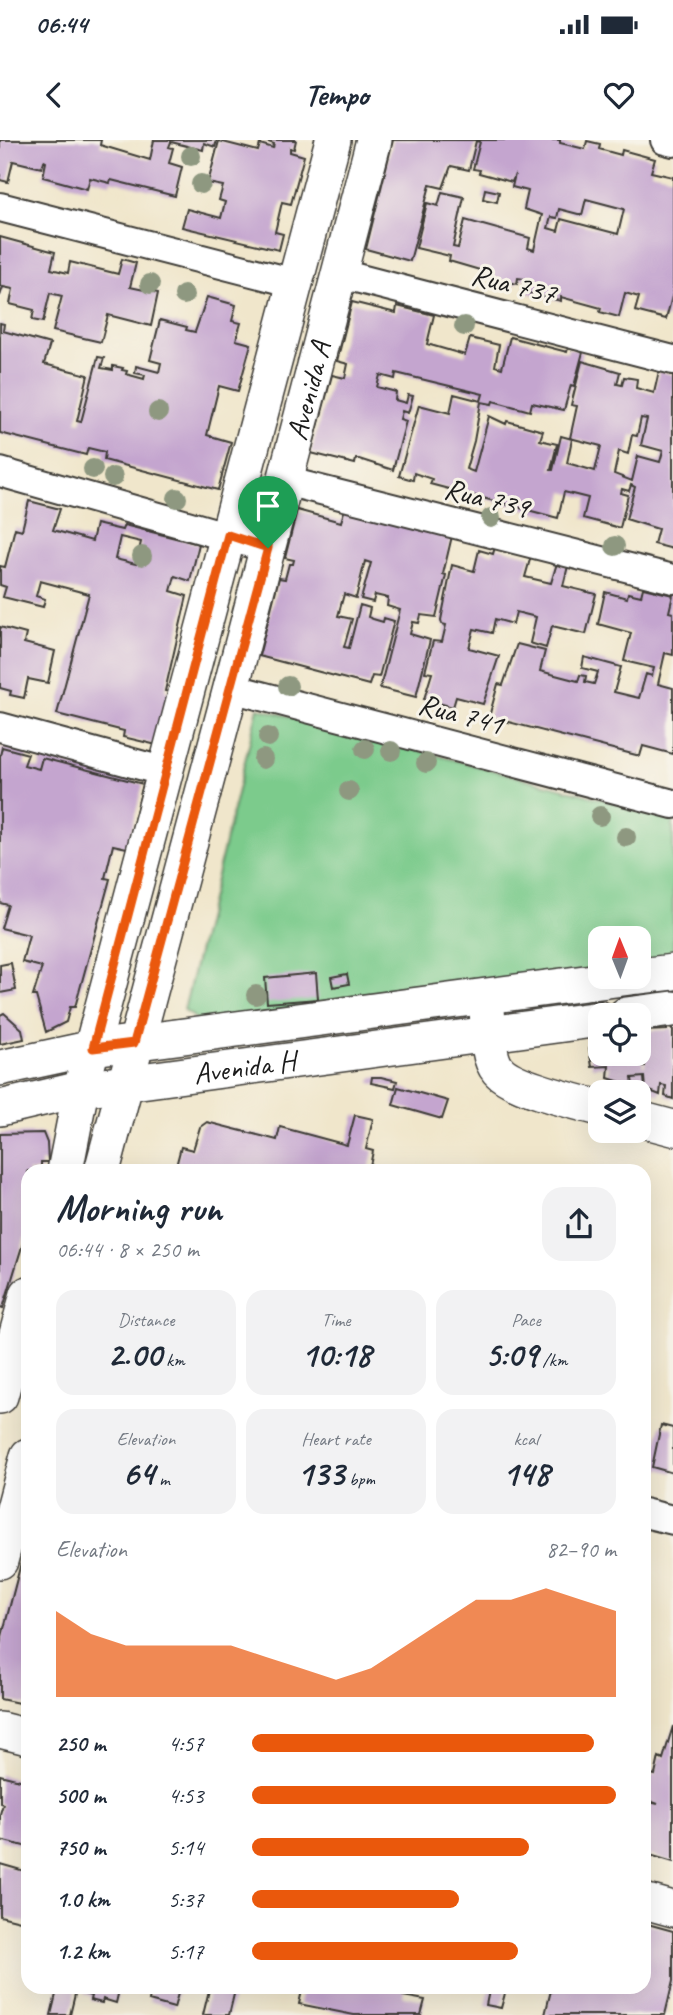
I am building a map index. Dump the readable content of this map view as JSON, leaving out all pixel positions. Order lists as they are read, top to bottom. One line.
{"streets":{"street":["Rua 737","Avenida A","Rua 739","Rua 741","Avenida H"]},"crossings":[["Rua 737","Avenida A"],["Avenida A","Rua 739"],["Avenida A","Rua 741"],["Avenida A","Avenida H"]],"north":"top","page":{"status":"06:44","header":"Tempo","heading":["Morning run","06:44 · 8 × 250 m"],"stats":[["Distance","2.00 km"],["Time","10:18"],["Pace","5:09 /km"],["Elevation","64 m"],["Heart rate","133 bpm"],["kcal","148"]],"chart":["Elevation","82–90 m"],"list":[{"name":"250 m","note":"4:57"},{"name":"500 m","note":"4:53"},{"name":"750 m","note":"5:14"},{"name":"1.0 km","note":"5:37"},{"name":"1.2 km","note":"5:17"}]}}
